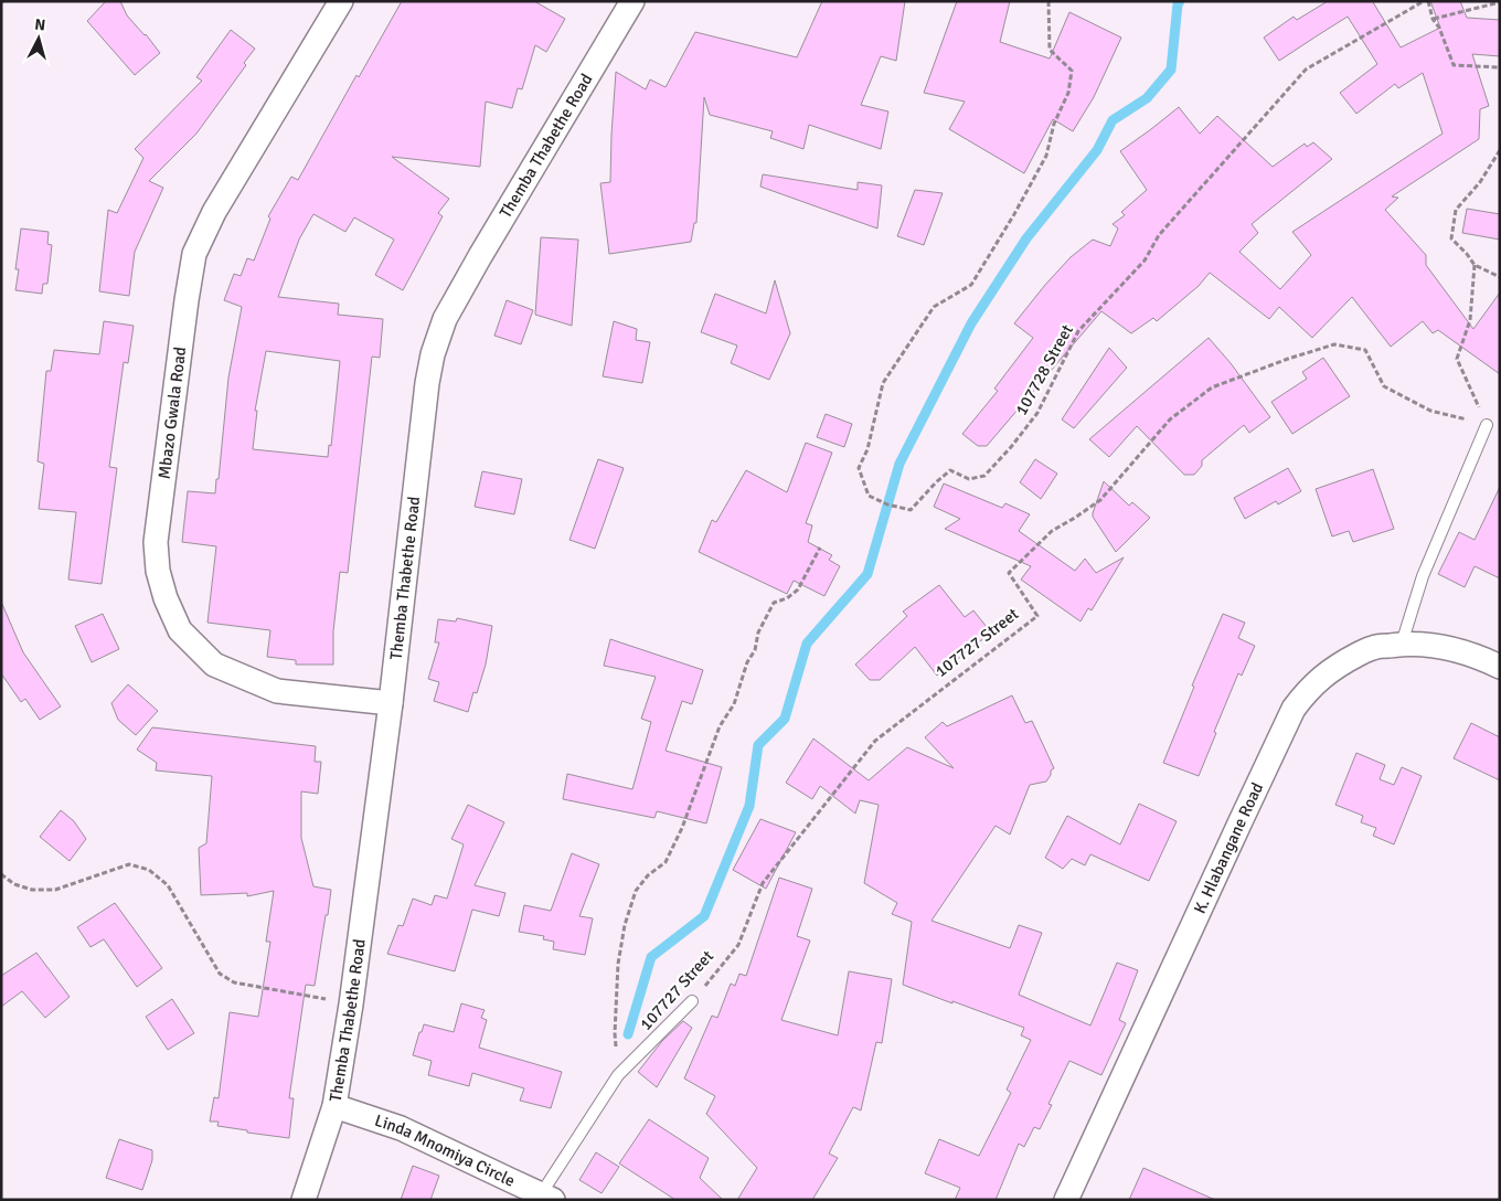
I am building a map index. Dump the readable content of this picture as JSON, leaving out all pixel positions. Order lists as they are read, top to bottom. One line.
{"streets":{"street":["Themba Thabethe Road","Mbazo Gwala Road","K. Hlabangane Road","Linda Mnomiya Circle"],"lane":["107727 Street"],"path":["107728 Street"]},"crossings":[["Themba Thabethe Road","Mbazo Gwala Road"],["Themba Thabethe Road","Linda Mnomiya Circle"],["107727 Street","Linda Mnomiya Circle"]],"north":"top"}
